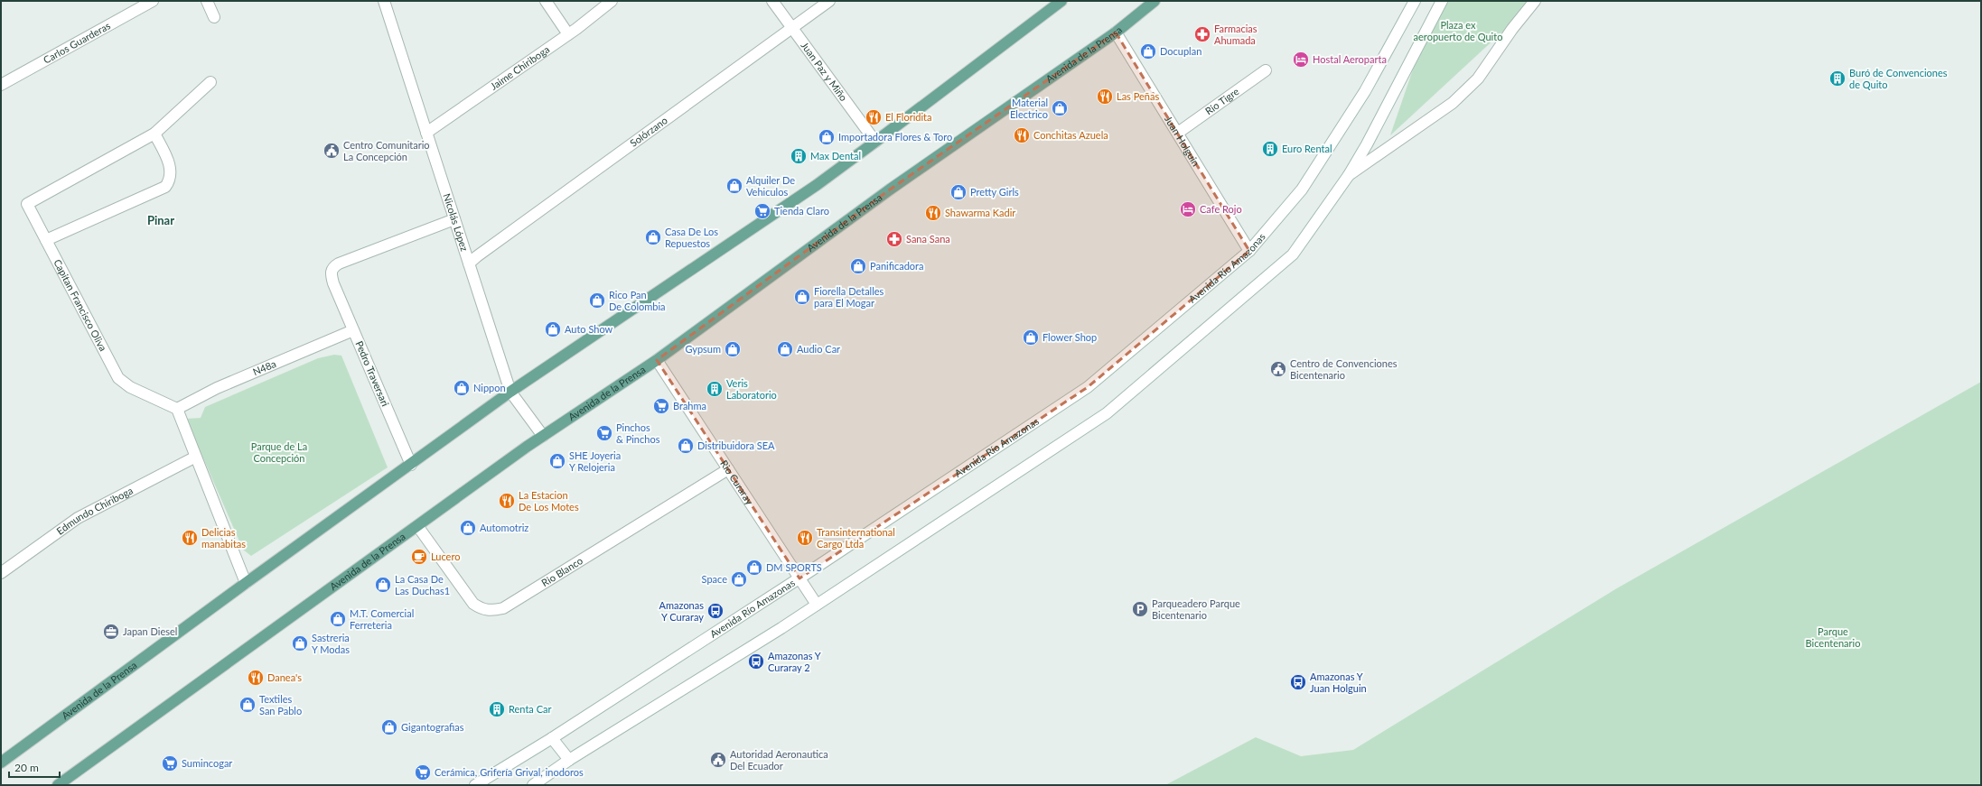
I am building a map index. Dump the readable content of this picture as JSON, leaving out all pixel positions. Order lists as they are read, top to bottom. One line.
{"streets":{"main road":["Avenida de la Prensa"],"street":["Carlos Guarderas","Jaime Chiriboga","Juan Paz y Miño","Rio Tigre","Solórzano","Juan Holguin","Nicolás López","Avenida Río Amazonas","Capitan Francisco Oliva","N48a","Pedro Traversari","Rio Curaray","Edmundo Chiriboga","Rio Blanco"]},"crossings":[["Avenida de la Prensa","Juan Paz y Miño"],["Avenida de la Prensa","Juan Holguin"],["Avenida de la Prensa","Nicolás López"],["Avenida de la Prensa","Pedro Traversari"],["Avenida de la Prensa","Rio Curaray"],["Avenida de la Prensa","Rio Blanco"],["Jaime Chiriboga","Nicolás López"],["Juan Paz y Miño","Solórzano"],["Rio Tigre","Juan Holguin"],["Solórzano","Nicolás López"],["Juan Holguin","Avenida Río Amazonas"],["Nicolás López","Pedro Traversari"],["Avenida Río Amazonas","Rio Curaray"],["Capitan Francisco Oliva","N48a"],["N48a","Pedro Traversari"],["Rio Curaray","Rio Blanco"]],"districts":["Pinar"],"parks":["Plaza ex aeropuerto de Quito","Parque de La Concepción","Parque Bicentenario"],"places":{"pharmacy":["Farmacias Ahumada","Sana Sana"],"shop":["Docuplan","Material Electrico","Importadora Flores & Toro","Alquiler De Vehiculos","Pretty Girls","Casa De Los Repuestos","Panificadora","Fiorella Detalles para El Mogar","Rico Pan De Colombia","Auto Show","Flower Shop","Gypsum","Audio Car","Nippon","Distribuidora SEA","SHE Joyeria Y Relojeria","Automotriz","DM SPORTS","Space","La Casa De Las Duchas1","M.T. Comercial Ferreteria","Sastreria Y Modas","Textiles San Pablo","Gigantografias"],"hotel":["Hostal Aeroparta","Cafe Rojo"],"building":["Buró de Convenciones de Quito","Euro Rental","Max Dental","Veris Laboratorio","Renta Car"],"restaurant":["Las Peñas","El Floridita","Conchitas Azuela","Shawarma Kadir","La Estacion De Los Motes","Delicias manabitas","Transinternational Cargo Ltda","Danea's"],"public building":["Centro Comunitario La Concepción","Centro de Convenciones Bicentenario","Autoridad Aeronautica Del Ecuador"],"supermarket":["Tienda Claro","Brahma","Pinchos & Pinchos","Sumincogar","Cerámica, Grifería Grival, inodoros"],"cafe":["Lucero"],"parking":["Parqueadero Parque Bicentenario"],"bus stop":["Amazonas Y Curaray","Amazonas Y Curaray 2","Amazonas Y Juan Holguin"],"office":["Japan Diesel"]},"scale_bar":"20 m"}
